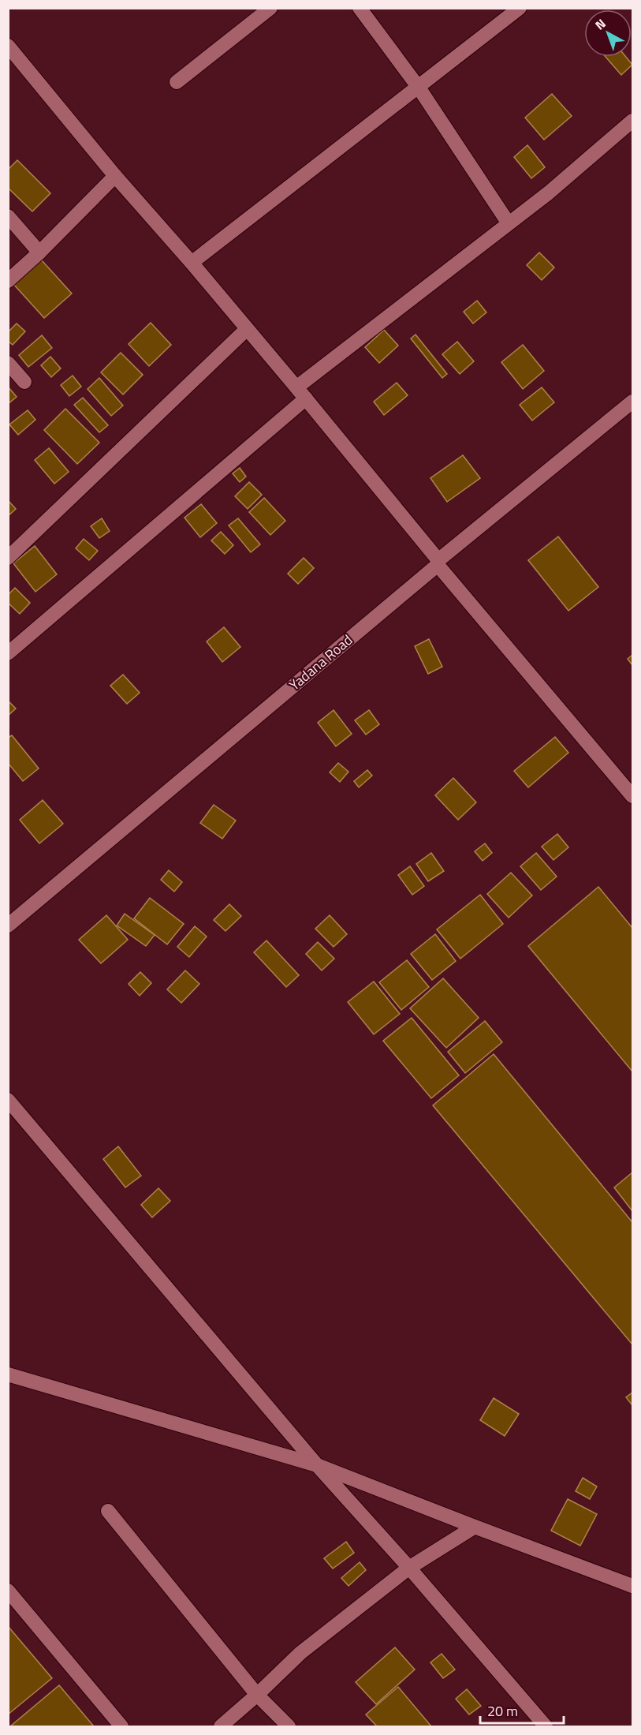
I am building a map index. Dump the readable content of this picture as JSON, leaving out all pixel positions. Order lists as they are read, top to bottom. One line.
{"streets":{"street":["Yadana Road"]},"scale_bar":"20 m","north":"top left"}
